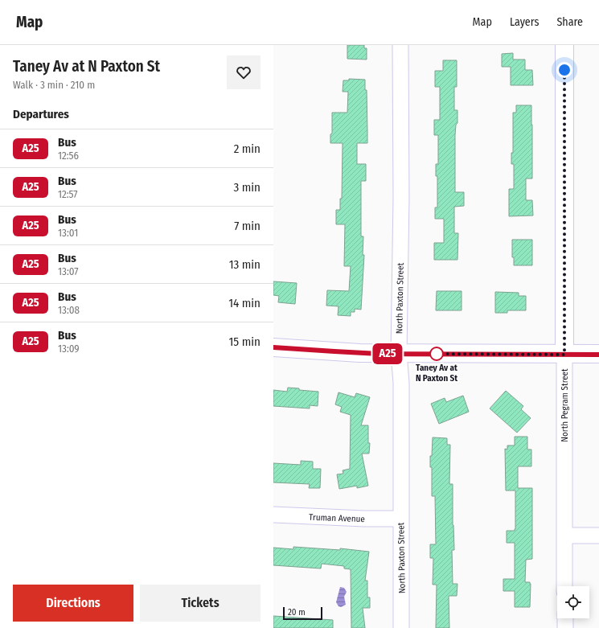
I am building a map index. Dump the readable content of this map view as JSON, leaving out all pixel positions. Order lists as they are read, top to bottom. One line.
{"streets":{"street":["North Paxton Street","North Pegram Street","Truman Avenue"]},"crossings":[["North Paxton Street","Truman Avenue"]],"places":["Taney Av at N Paxton St"],"lines":["bus line A25"],"scale_bar":"20 m","page":{"header":"Map","nav":["Map","Layers","Share"],"heading":[["Taney Av at N Paxton St","Walk · 3 min · 210 m"],"Departures"],"on_map":"A25","list":[{"mark":"A25","name":"Bus","note":"12:56","value":"2 min"},{"mark":"A25","name":"Bus","note":"12:57","value":"3 min"},{"mark":"A25","name":"Bus","note":"13:01","value":"7 min"},{"mark":"A25","name":"Bus","note":"13:07","value":"13 min"},{"mark":"A25","name":"Bus","note":"13:08","value":"14 min"},{"mark":"A25","name":"Bus","note":"13:09","value":"15 min"}],"buttons":["Directions","Tickets"],"scale":"20 m"}}
